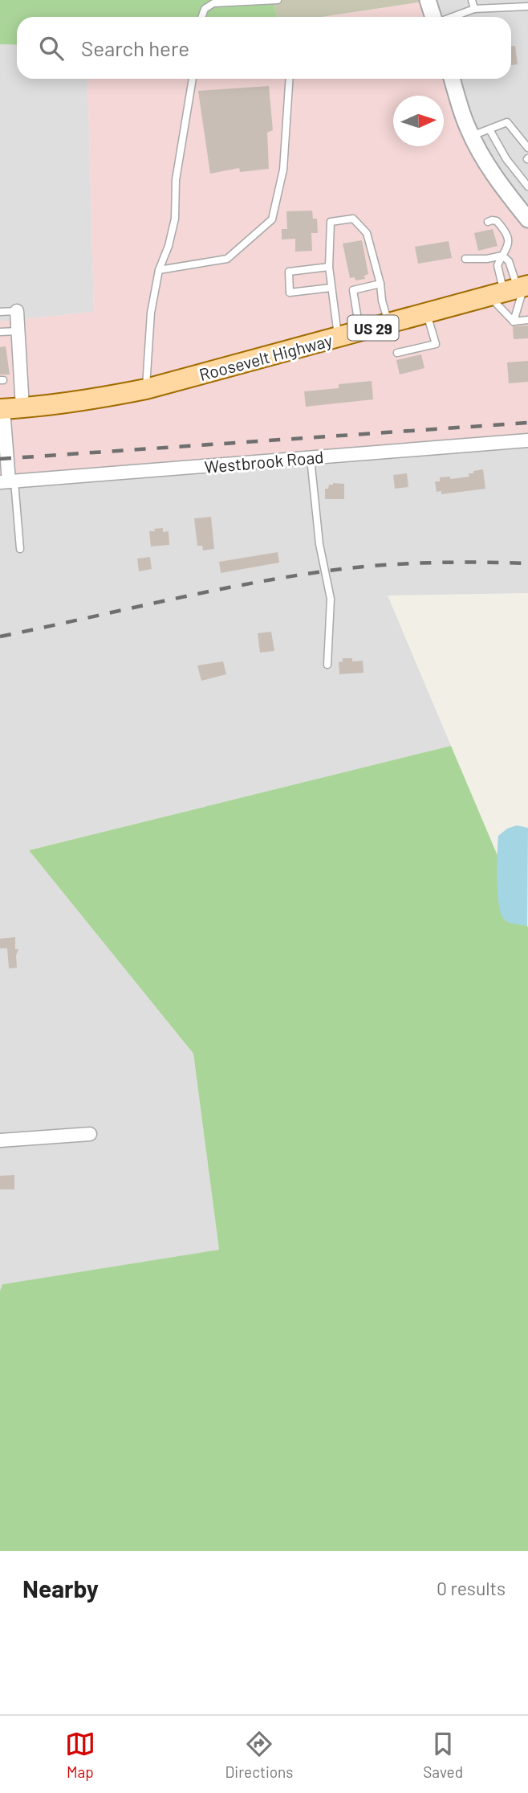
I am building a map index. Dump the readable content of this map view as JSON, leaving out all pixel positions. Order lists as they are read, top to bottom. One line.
{"streets":{"main road":["US 29","Roosevelt Highway"],"street":["Westbrook Road"]},"north":"right","page":{"search":"Search here","heading":["Nearby","0 results"],"nav":["Map","Directions","Saved"]}}
